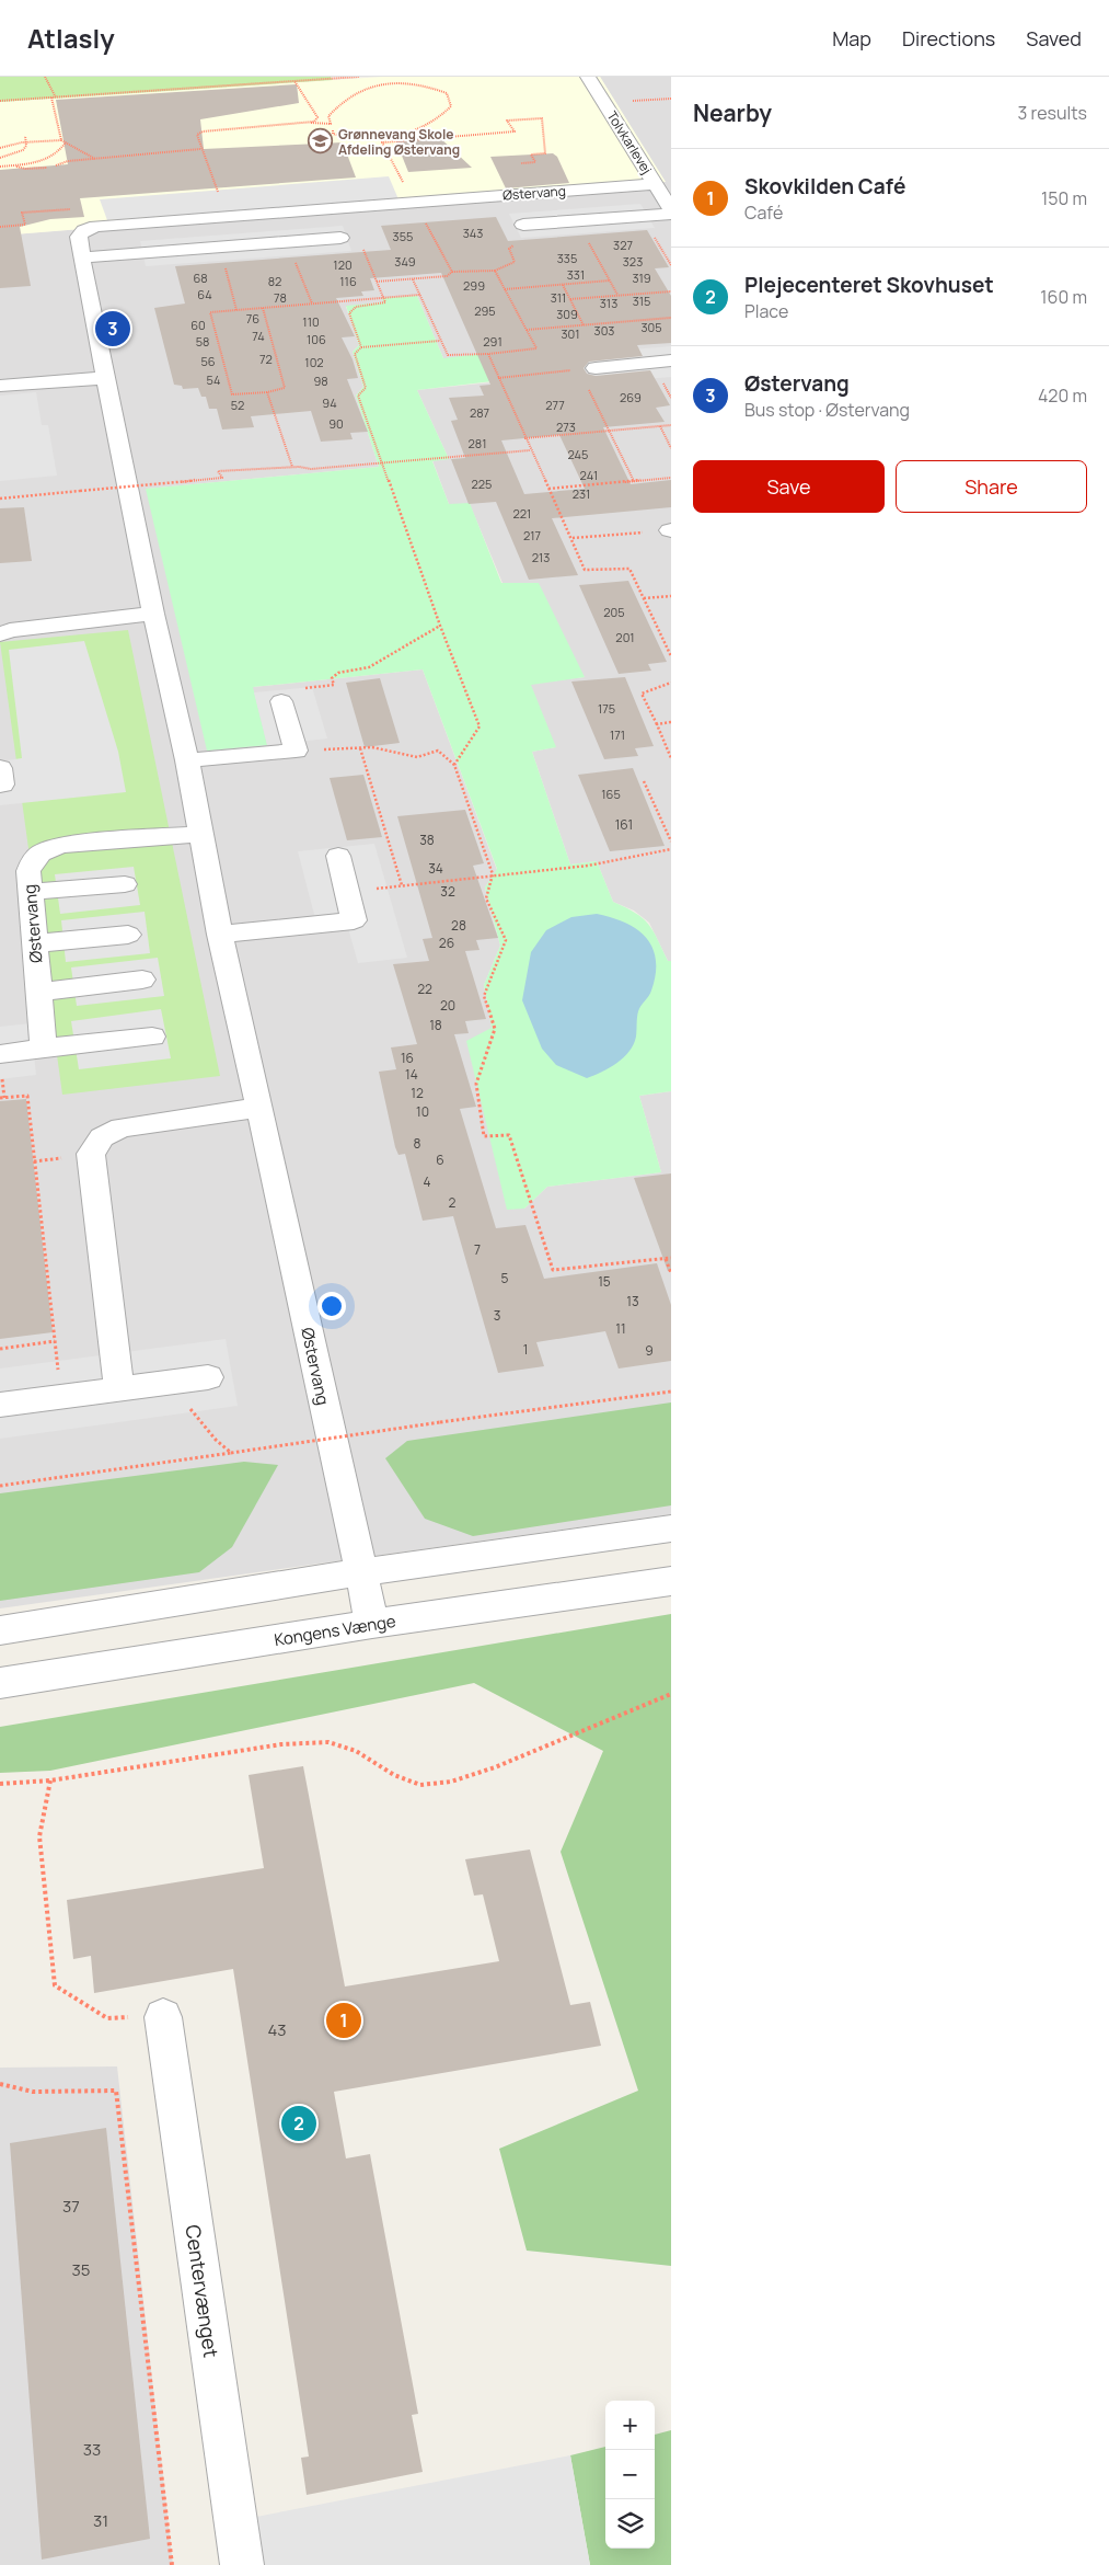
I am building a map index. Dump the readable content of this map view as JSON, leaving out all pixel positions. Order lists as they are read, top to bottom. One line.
{"streets":{"street":["Tolvkarlevej","Østervang","Kongens Vænge","Centervænget"]},"crossings":[["Tolvkarlevej","Østervang"],["Østervang","Kongens Vænge"]],"places":{"school or university":["Grønnevang Skole Afdeling Østervang"]},"house_numbers":["343","355","327","335","349","323","120","331","68","319","82","116","299","64","78","311","315","313","295","309","76","110","60","305","303","301","74","106","58","291","72","56","102","54","98","269","94","52","277","287","90","273","281","245","241","225","231","221","217","213","205","201","175","171","165","161","38","34","32","28","26","22","20","18","16","14","12","10","8","6","4","2","7","5","15","13","3","11","1","9","43","37","35","33","31"],"page":{"header":"Atlasly","nav":["Map","Directions","Saved"],"heading":["Nearby","3 results"],"list":[{"mark":"1","name":"Skovkilden Café","note":"Café","value":"150 m"},{"mark":"2","name":"Plejecenteret Skovhuset","note":"Place","value":"160 m"},{"mark":"3","name":"Østervang","note":"Bus stop · Østervang","value":"420 m"}],"pins":["3","1","2"],"buttons":["Save","Share"],"map_buttons":["+","−"]}}
